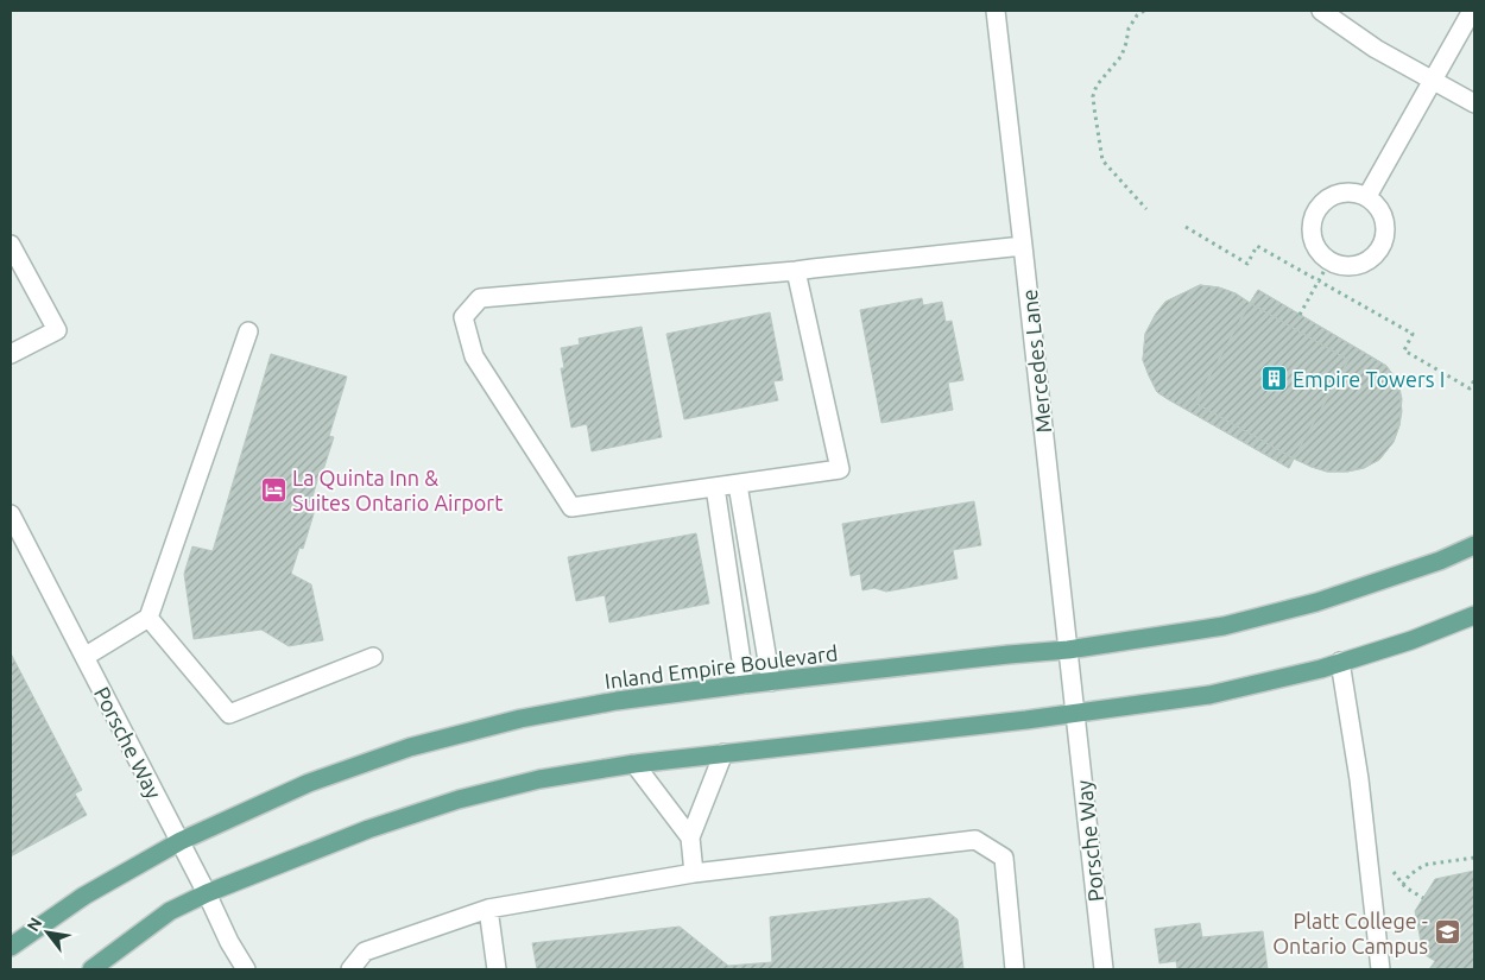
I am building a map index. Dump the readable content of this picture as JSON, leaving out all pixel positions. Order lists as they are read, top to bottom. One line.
{"streets":{"main road":["Inland Empire Boulevard"],"street":["Mercedes Lane","Porsche Way"]},"crossings":[["Mercedes Lane","Inland Empire Boulevard"],["Mercedes Lane","Porsche Way"],["Inland Empire Boulevard","Porsche Way"]],"places":{"building":["Empire Towers I"],"hotel":["La Quinta Inn & Suites Ontario Airport"],"school or university":["Platt College - Ontario Campus"]},"north":"top left"}
